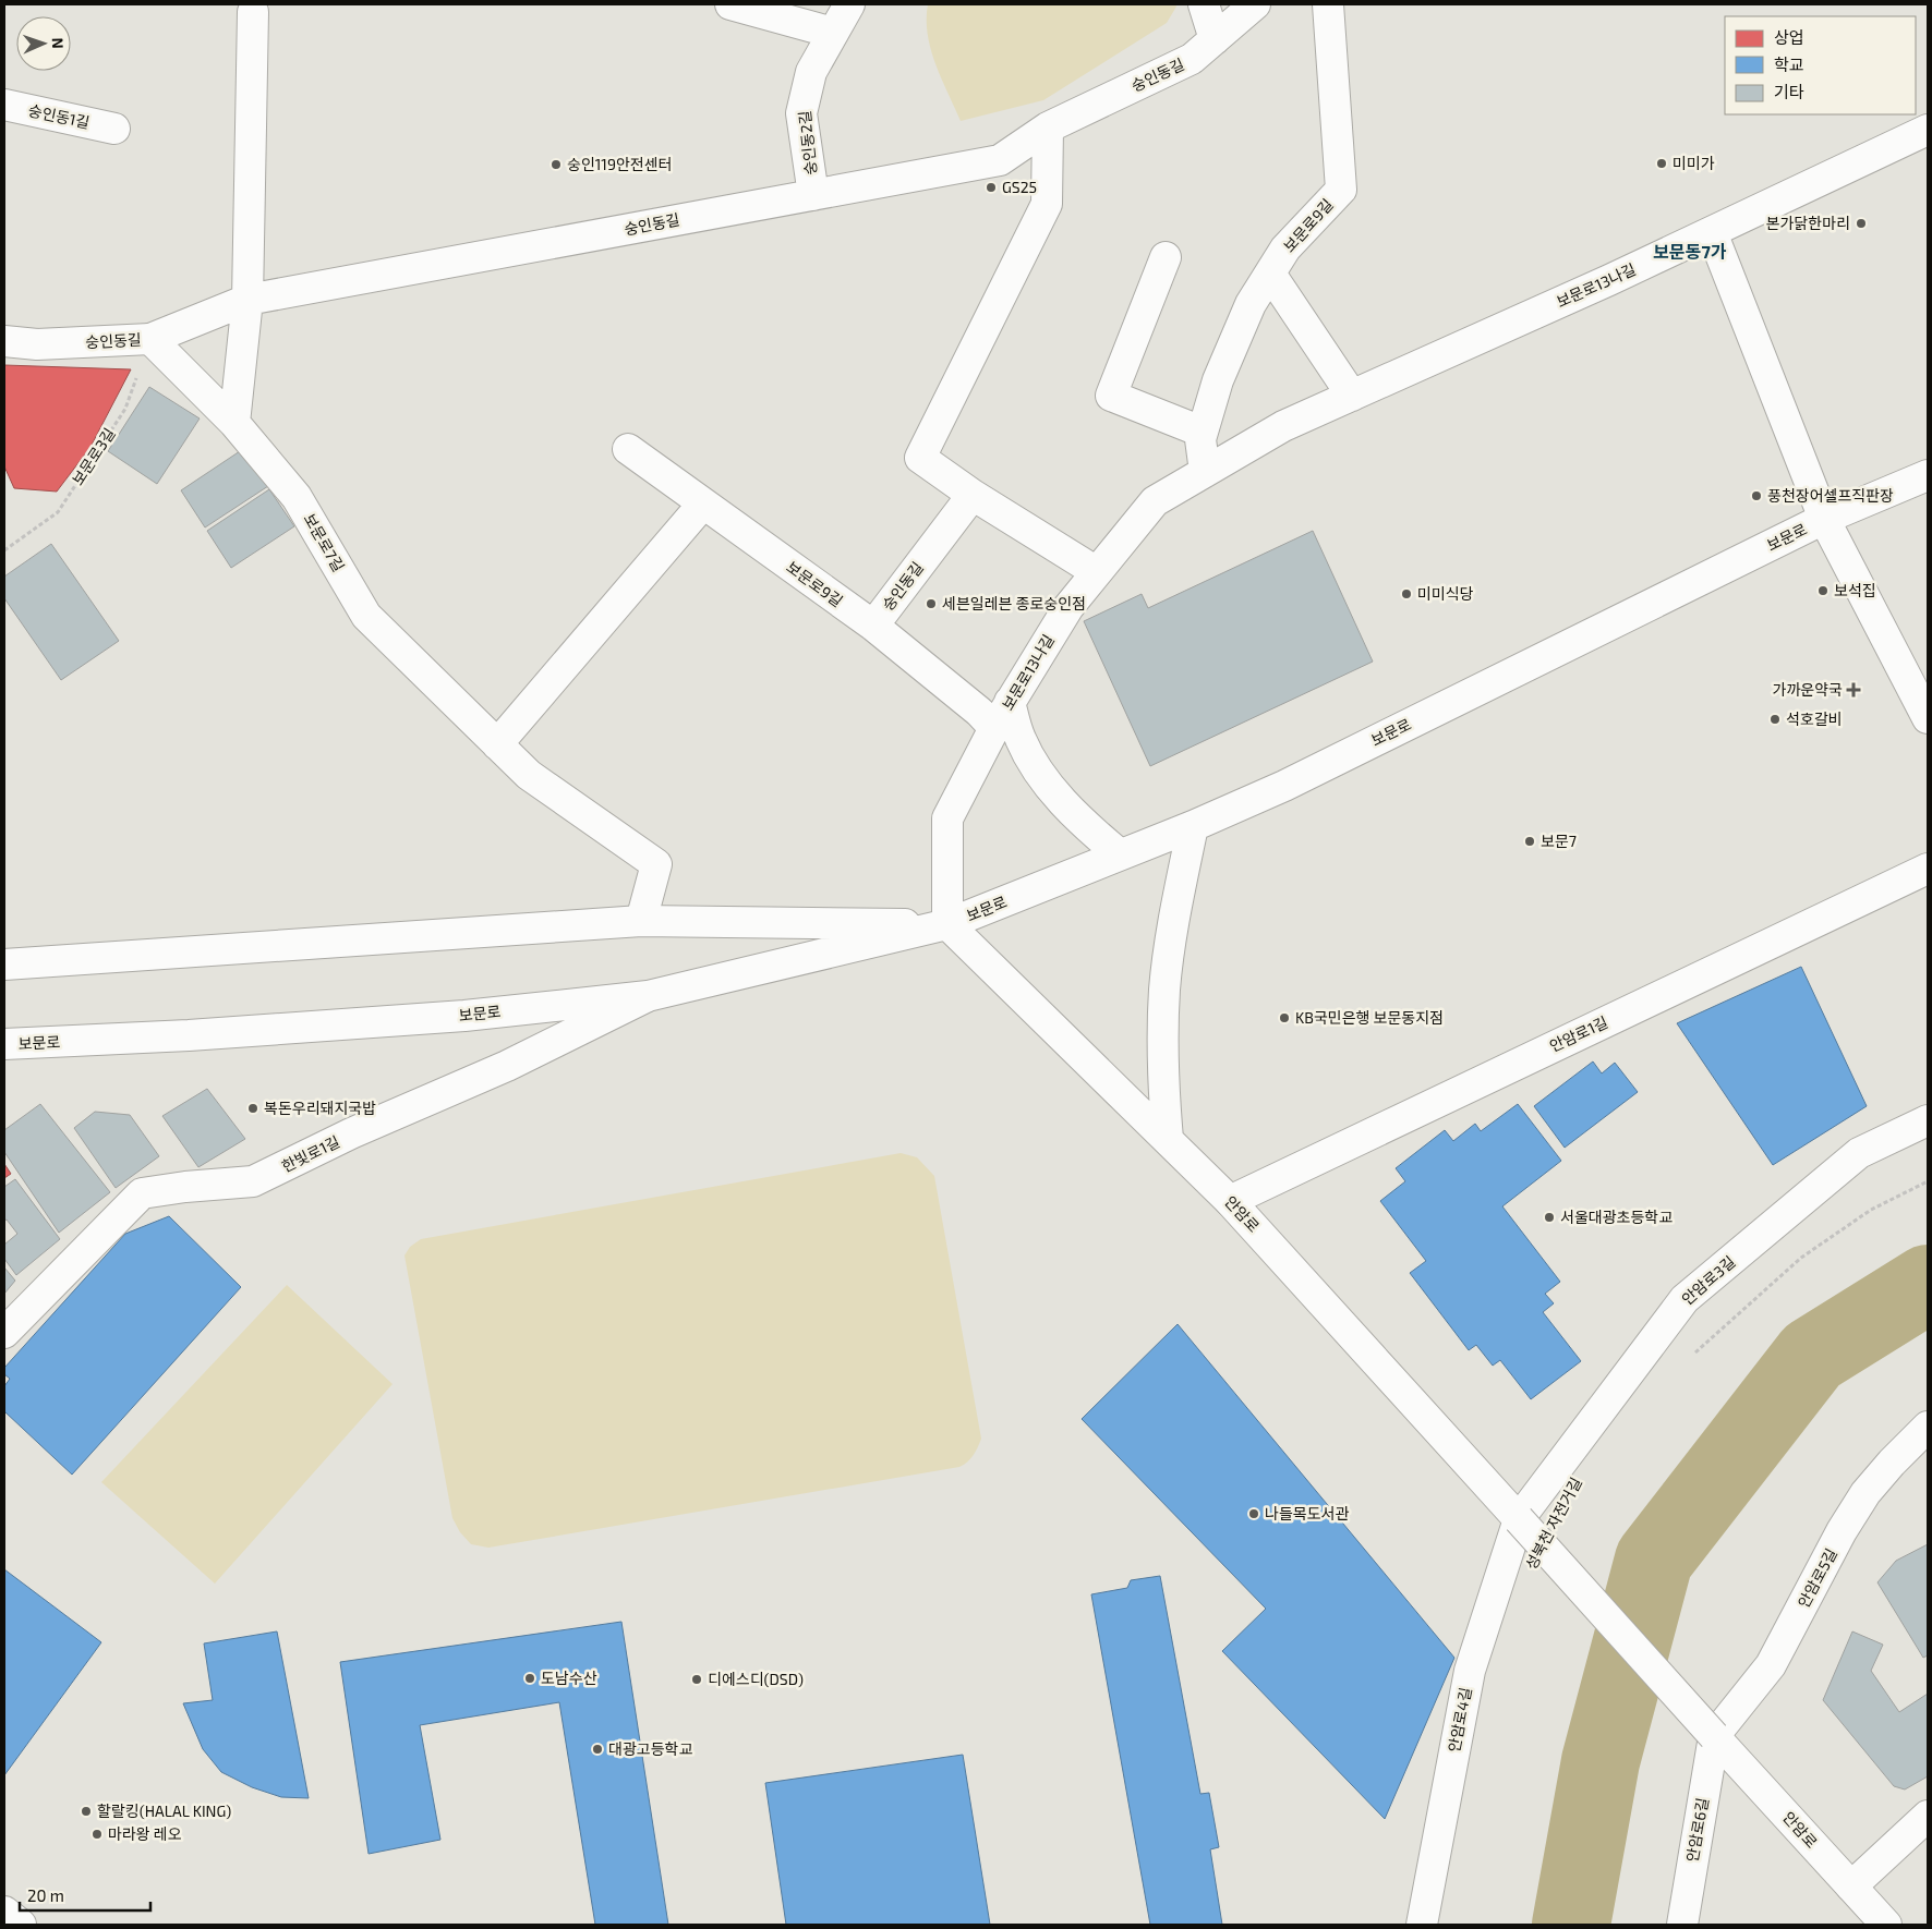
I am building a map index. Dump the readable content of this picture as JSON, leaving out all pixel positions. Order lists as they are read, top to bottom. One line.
{"streets":{"street":["숭인동길","숭인동1길","숭인동2길","보문로9길","보문로13나길","보문로","보문로7길","안암로1길","한빛로1길","안암로","안암로3길","안암로5길","안암로4길","안암로6길"],"path":["보문로3길"]},"crossings":[["숭인동길","숭인동2길"],["숭인동길","보문로9길"],["숭인동길","보문로3길"],["숭인동길","보문로7길"],["보문로9길","보문로13나길"],["보문로13나길","보문로"],["보문로13나길","안암로"],["보문로3길","보문로7길"],["보문로","보문로7길"],["보문로","한빛로1길"],["보문로","안암로"],["안암로1길","안암로"],["안암로","안암로3길"],["안암로","안암로5길"],["안암로","안암로4길"],["안암로","안암로6길"],["안암로3길","안암로4길"],["안암로5길","안암로6길"]],"districts":["보문동7가"],"places":{"other":["미미가","숭인119안전센터","GS25","본가닭한마리","풍천장어셀프직판장","보석집","미미식당","세븐일레븐 종로숭인점","석호갈비","보문7","KB국민은행 보문동지점","복돈우리돼지국밥","서울대광초등학교","나들목도서관","도남수산","디에스디(DSD)","대광고등학교","할랄킹(HALAL KING)","마라왕 레오"],"health":["가까운약국"]},"legend":["상업","학교","기타"],"scale_bar":"20 m","north":"right"}
